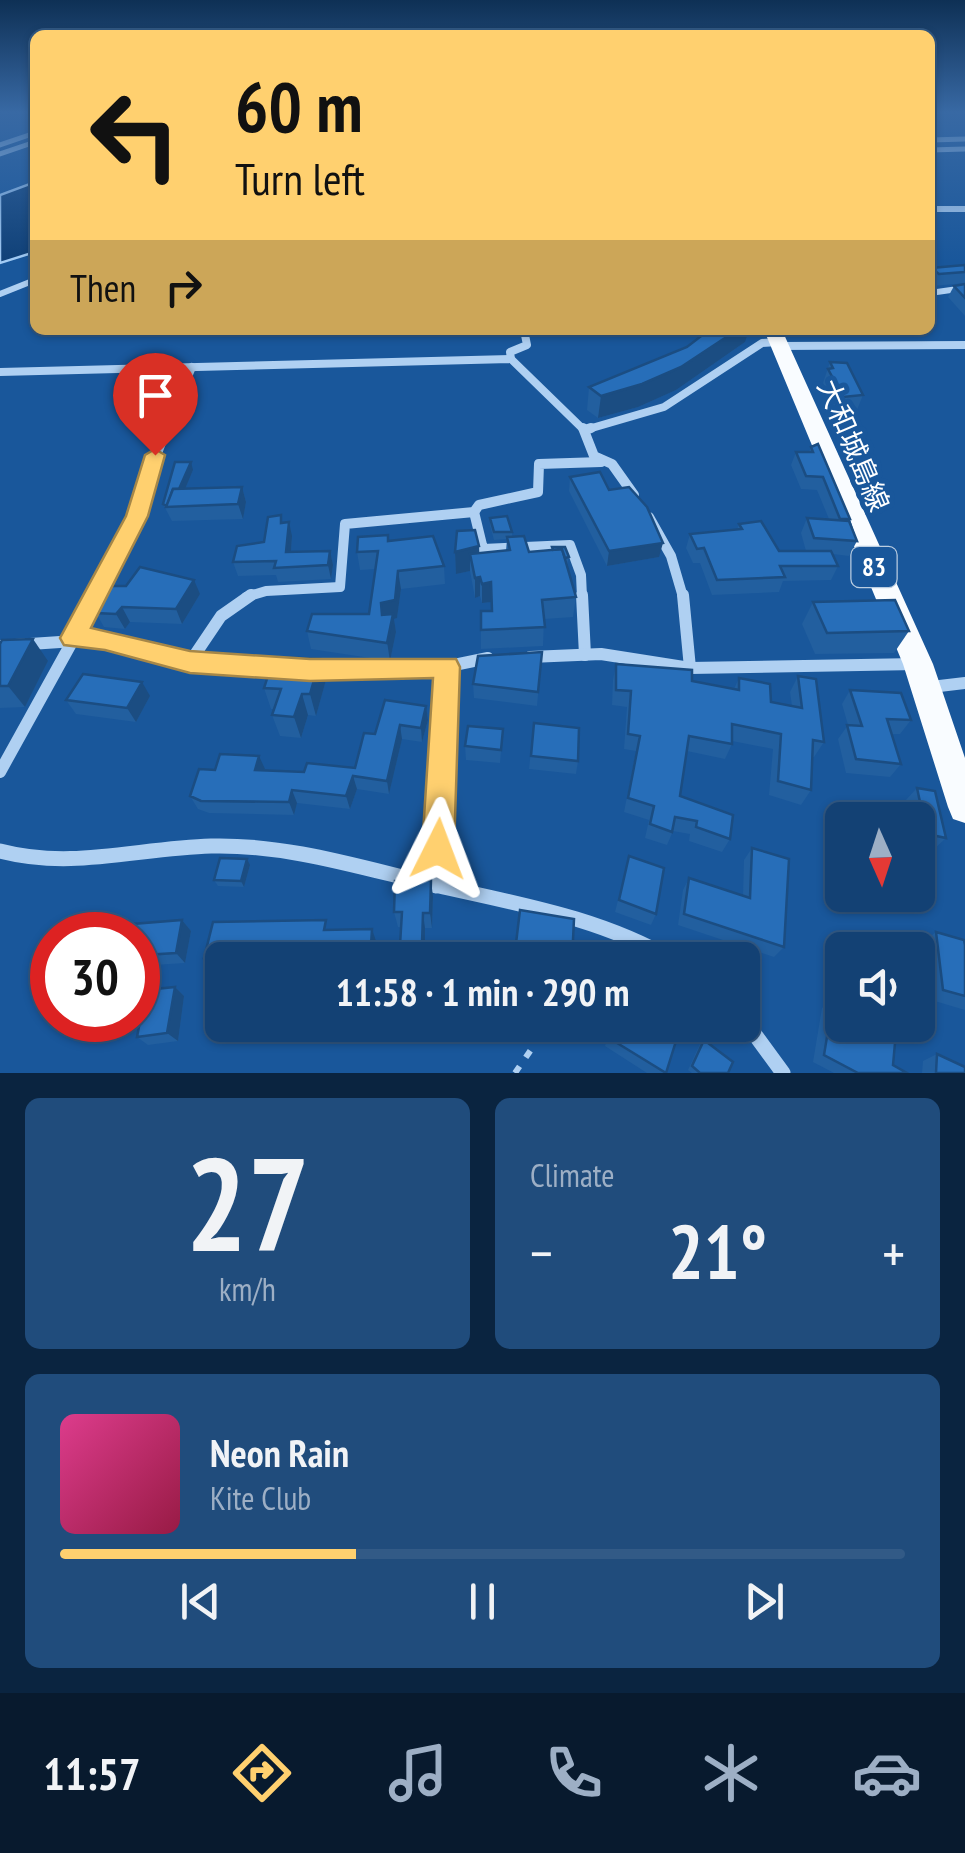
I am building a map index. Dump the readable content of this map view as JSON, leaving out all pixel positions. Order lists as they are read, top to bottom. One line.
{"streets":{"main road":["大和城島線","83"]},"north":"bottom","page":{"turn":["60 m","Turn left"],"then":"Then","limit":"30","trip":"11:58 · 1 min · 290 m","tile":[["27","km/h"],"Climate"],"heat":["−","21°","+"],"song":["Neon Rain","Kite Club"],"tabs":"11:57"}}
